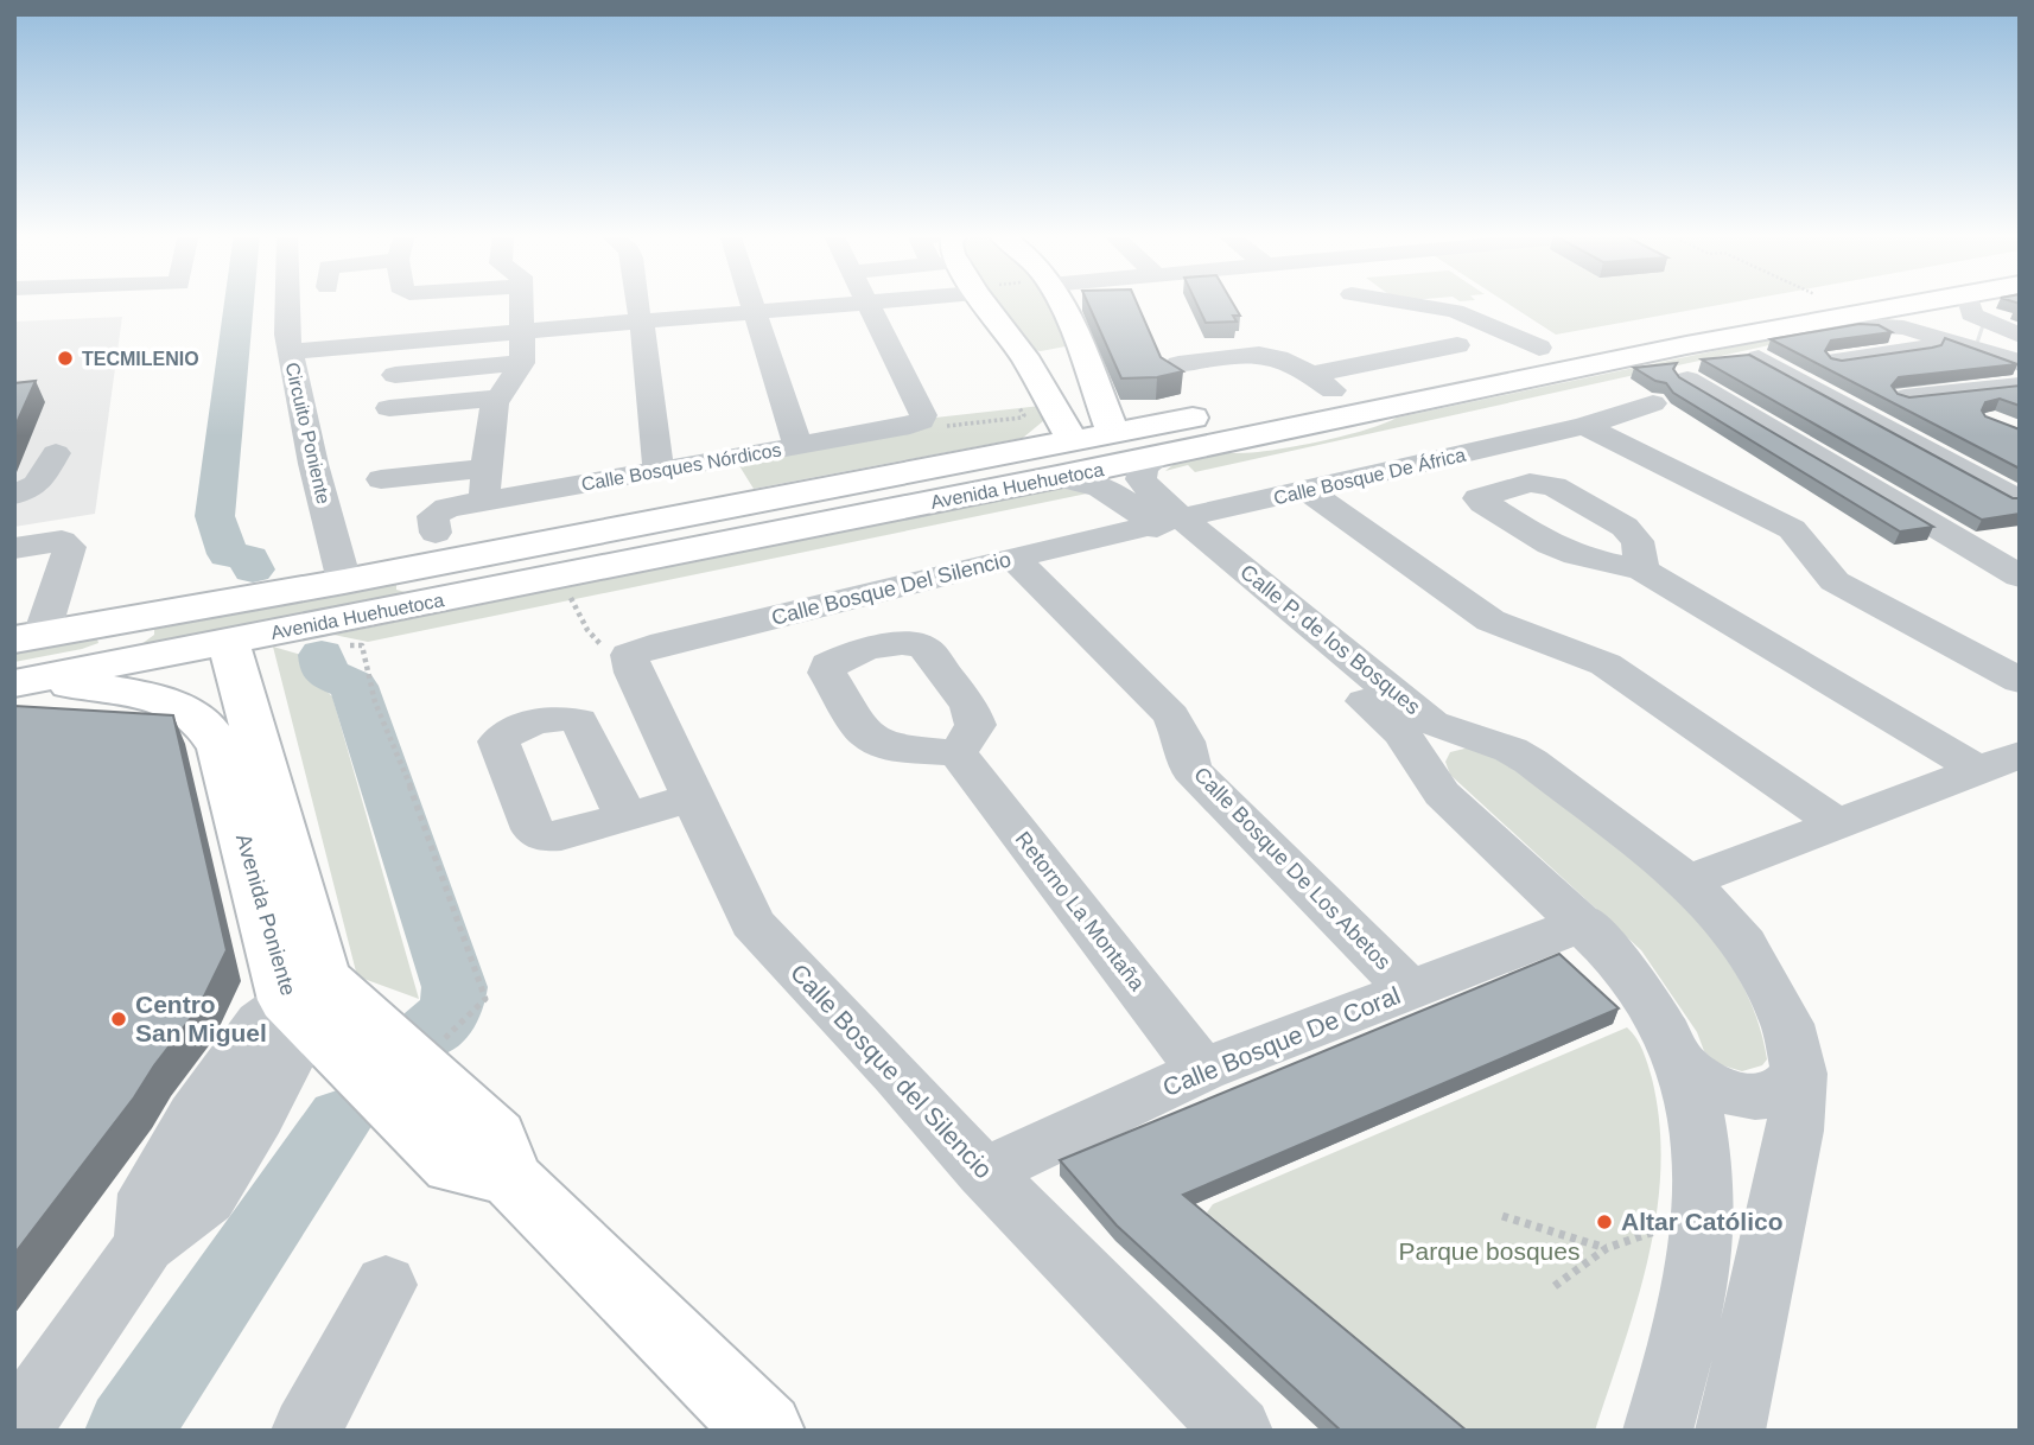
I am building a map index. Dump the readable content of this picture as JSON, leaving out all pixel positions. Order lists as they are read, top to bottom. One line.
{"streets":{"main road":["Avenida Huehuetoca","Avenida Poniente"],"street":["Circuito Poniente","Calle Bosques Nórdicos","Calle Bosque De África","Calle Bosque Del Silencio","Calle P. de los Bosques","Calle Bosque De Los Abetos","Retorno La Montaña","Calle Bosque De Coral","Calle Bosque del Silencio"]},"crossings":[["Circuito Poniente","Avenida Huehuetoca"],["Calle Bosques Nórdicos","Avenida Huehuetoca"],["Calle Bosque De África","Calle Bosque Del Silencio"],["Calle Bosque De África","Calle P. de los Bosques"],["Avenida Huehuetoca","Calle P. de los Bosques"],["Avenida Huehuetoca","Avenida Poniente"],["Calle Bosque Del Silencio","Calle P. de los Bosques"],["Calle Bosque Del Silencio","Calle Bosque De Los Abetos"],["Calle Bosque Del Silencio","Calle Bosque del Silencio"],["Calle P. de los Bosques","Calle Bosque De Coral"],["Calle Bosque De Los Abetos","Calle Bosque De Coral"],["Retorno La Montaña","Calle Bosque De Coral"],["Calle Bosque De Coral","Calle Bosque del Silencio"]],"parks":["Parque bosques"],"places":["TECMILENIO","Centro San Miguel","Altar Católico"]}
